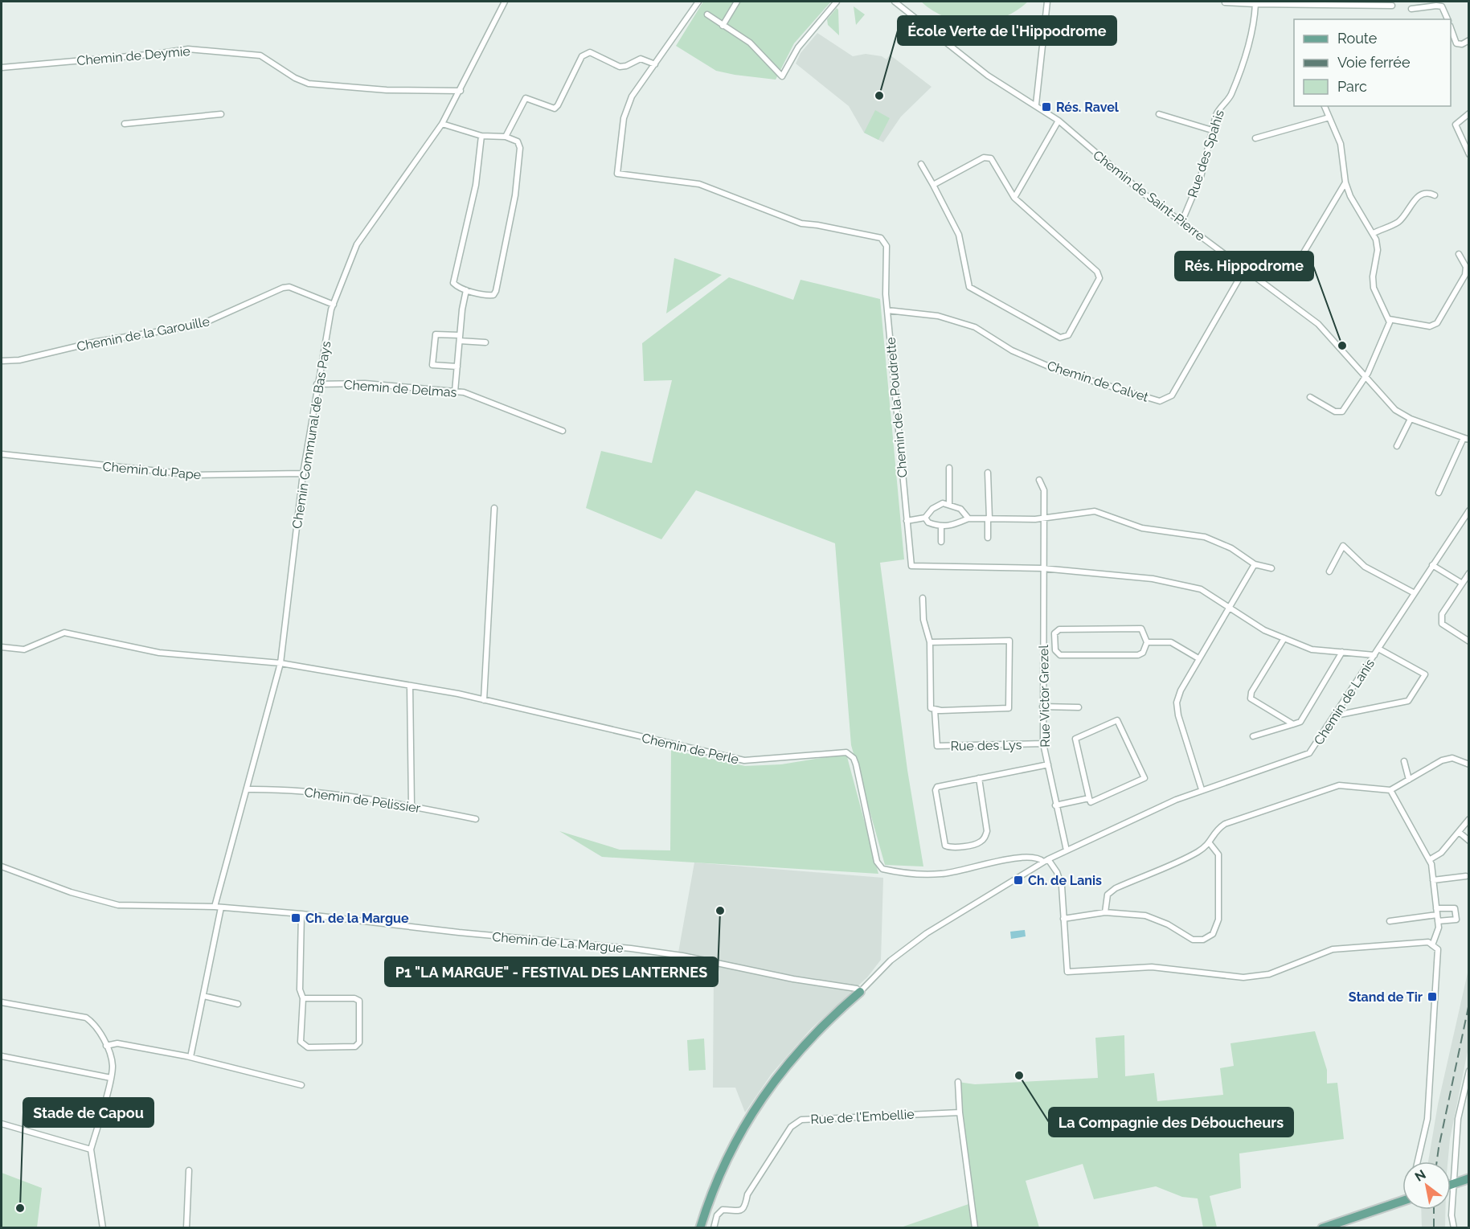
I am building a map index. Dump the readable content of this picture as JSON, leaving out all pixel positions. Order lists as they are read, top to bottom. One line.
{"streets":{"street":["Chemin de Deymie","Rue des Spahis","Chemin de Saint-Pierre","Chemin de la Garouille","Chemin de Calvet","Chemin de Delmas","Chemin de la Poudrette","Chemin Communal de Bas Pays","Chemin du Pape","Rue Victor Grezel","Chemin de Lanis","Rue des Lys","Chemin de Perle","Chemin de Pelissier","Chemin de La Margue","Rue de l'Embellie"]},"crossings":[["Chemin de Deymie","Chemin Communal de Bas Pays"],["Rue des Spahis","Chemin de Saint-Pierre"],["Chemin de Saint-Pierre","Chemin de Calvet"],["Chemin de la Garouille","Chemin Communal de Bas Pays"],["Chemin de Calvet","Chemin de la Poudrette"],["Chemin de Delmas","Chemin Communal de Bas Pays"],["Chemin de la Poudrette","Rue Victor Grezel"],["Chemin de la Poudrette","Chemin de Lanis"],["Chemin Communal de Bas Pays","Chemin du Pape"],["Chemin Communal de Bas Pays","Chemin de Perle"],["Chemin Communal de Bas Pays","Chemin de Pelissier"],["Chemin Communal de Bas Pays","Chemin de La Margue"],["Rue Victor Grezel","Chemin de Lanis"],["Rue Victor Grezel","Rue des Lys"],["Chemin de Lanis","Chemin de Perle"]],"places":{"other":["École Verte de l'Hippodrome","Rés. Hippodrome","P1 \"LA MARGUE\" - FESTIVAL DES LANTERNES","La Compagnie des Déboucheurs","Stade de Capou"],"transit":["Rés. Ravel","Ch. de Lanis","Ch. de la Margue","Stand de Tir"]},"legend":["Route","Voie ferrée","Parc"],"north":"top left"}
